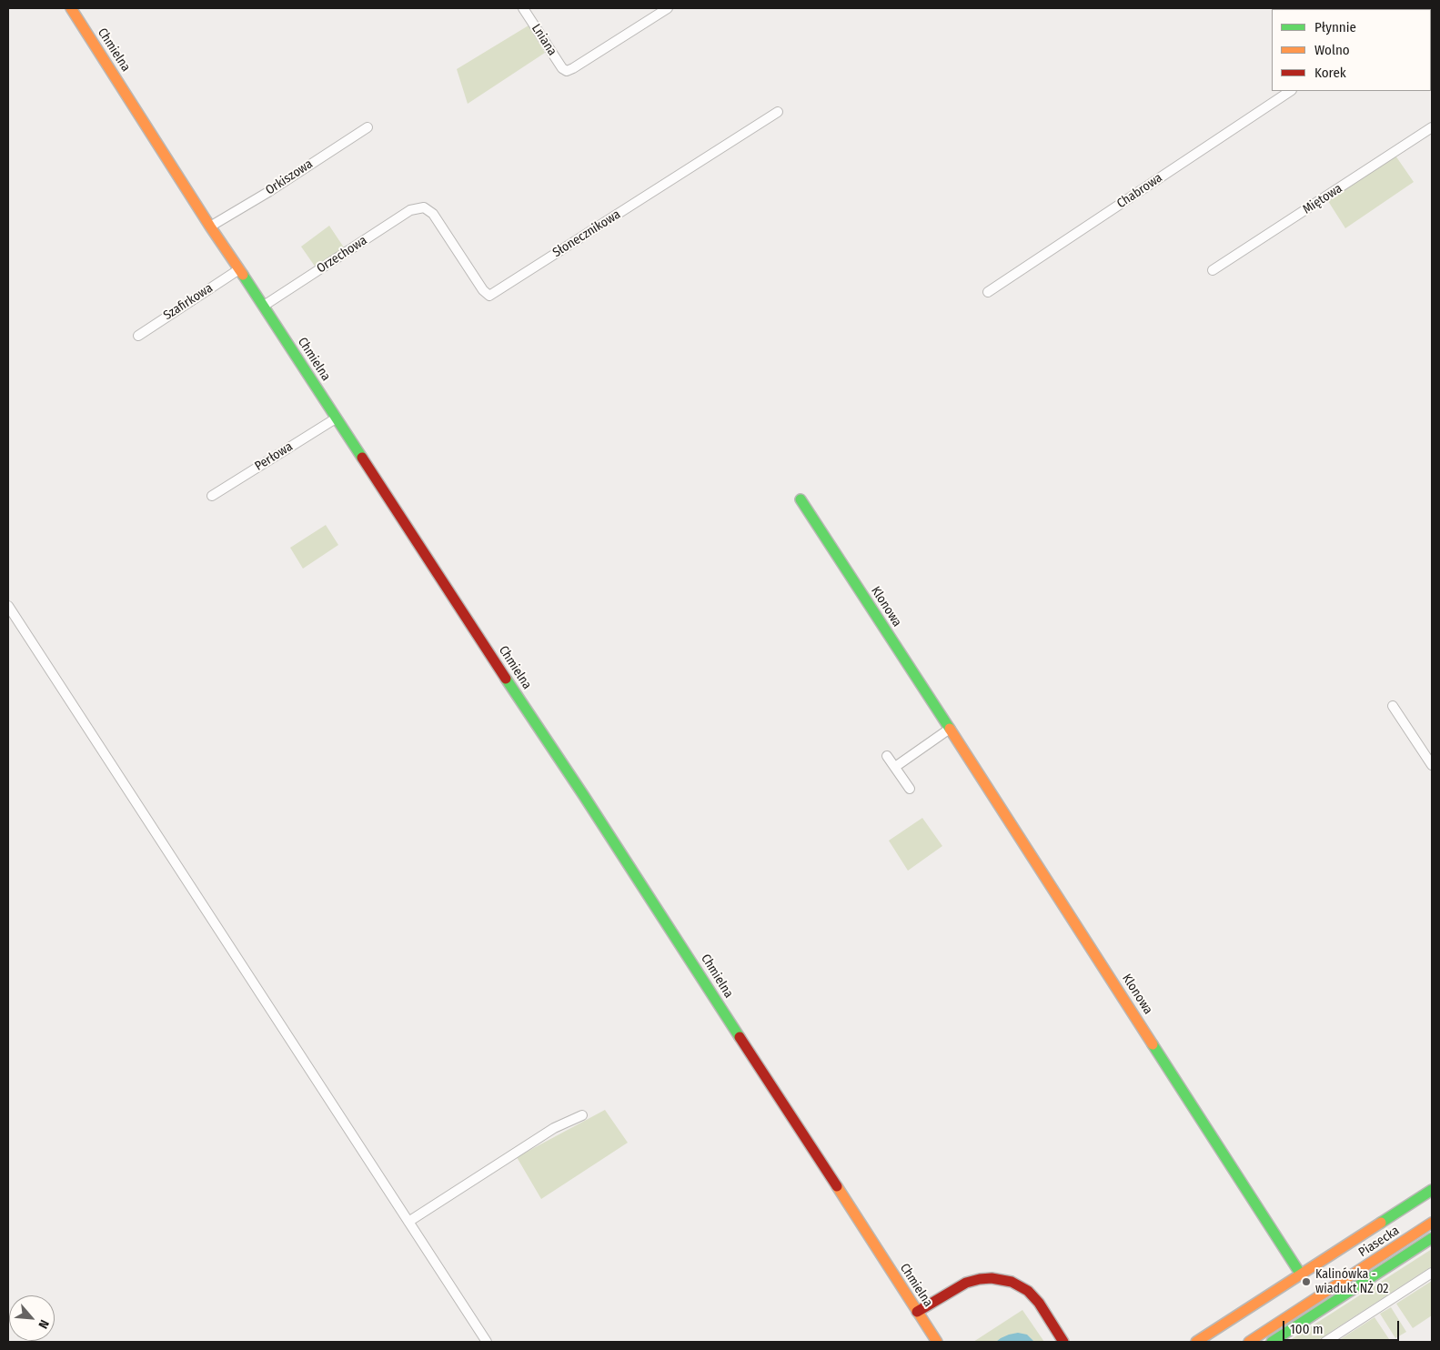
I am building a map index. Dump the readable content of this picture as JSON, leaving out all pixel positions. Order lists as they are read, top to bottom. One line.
{"streets":{"main road":["Chmielna","Klonowa","Piasecka"],"street":["Lniana","Orkiszowa","Chabrowa","Miętowa","Słonecznikowa","Orzechowa","Szafirkowa","Perłowa"]},"crossings":[["Chmielna","Orkiszowa"],["Chmielna","Orzechowa"],["Chmielna","Szafirkowa"],["Chmielna","Perłowa"],["Słonecznikowa","Orzechowa"]],"places":["Kalinówka - wiadukt NŻ 02"],"legend":["Płynnie","Wolno","Korek"],"scale_bar":"100 m","north":"bottom right"}
